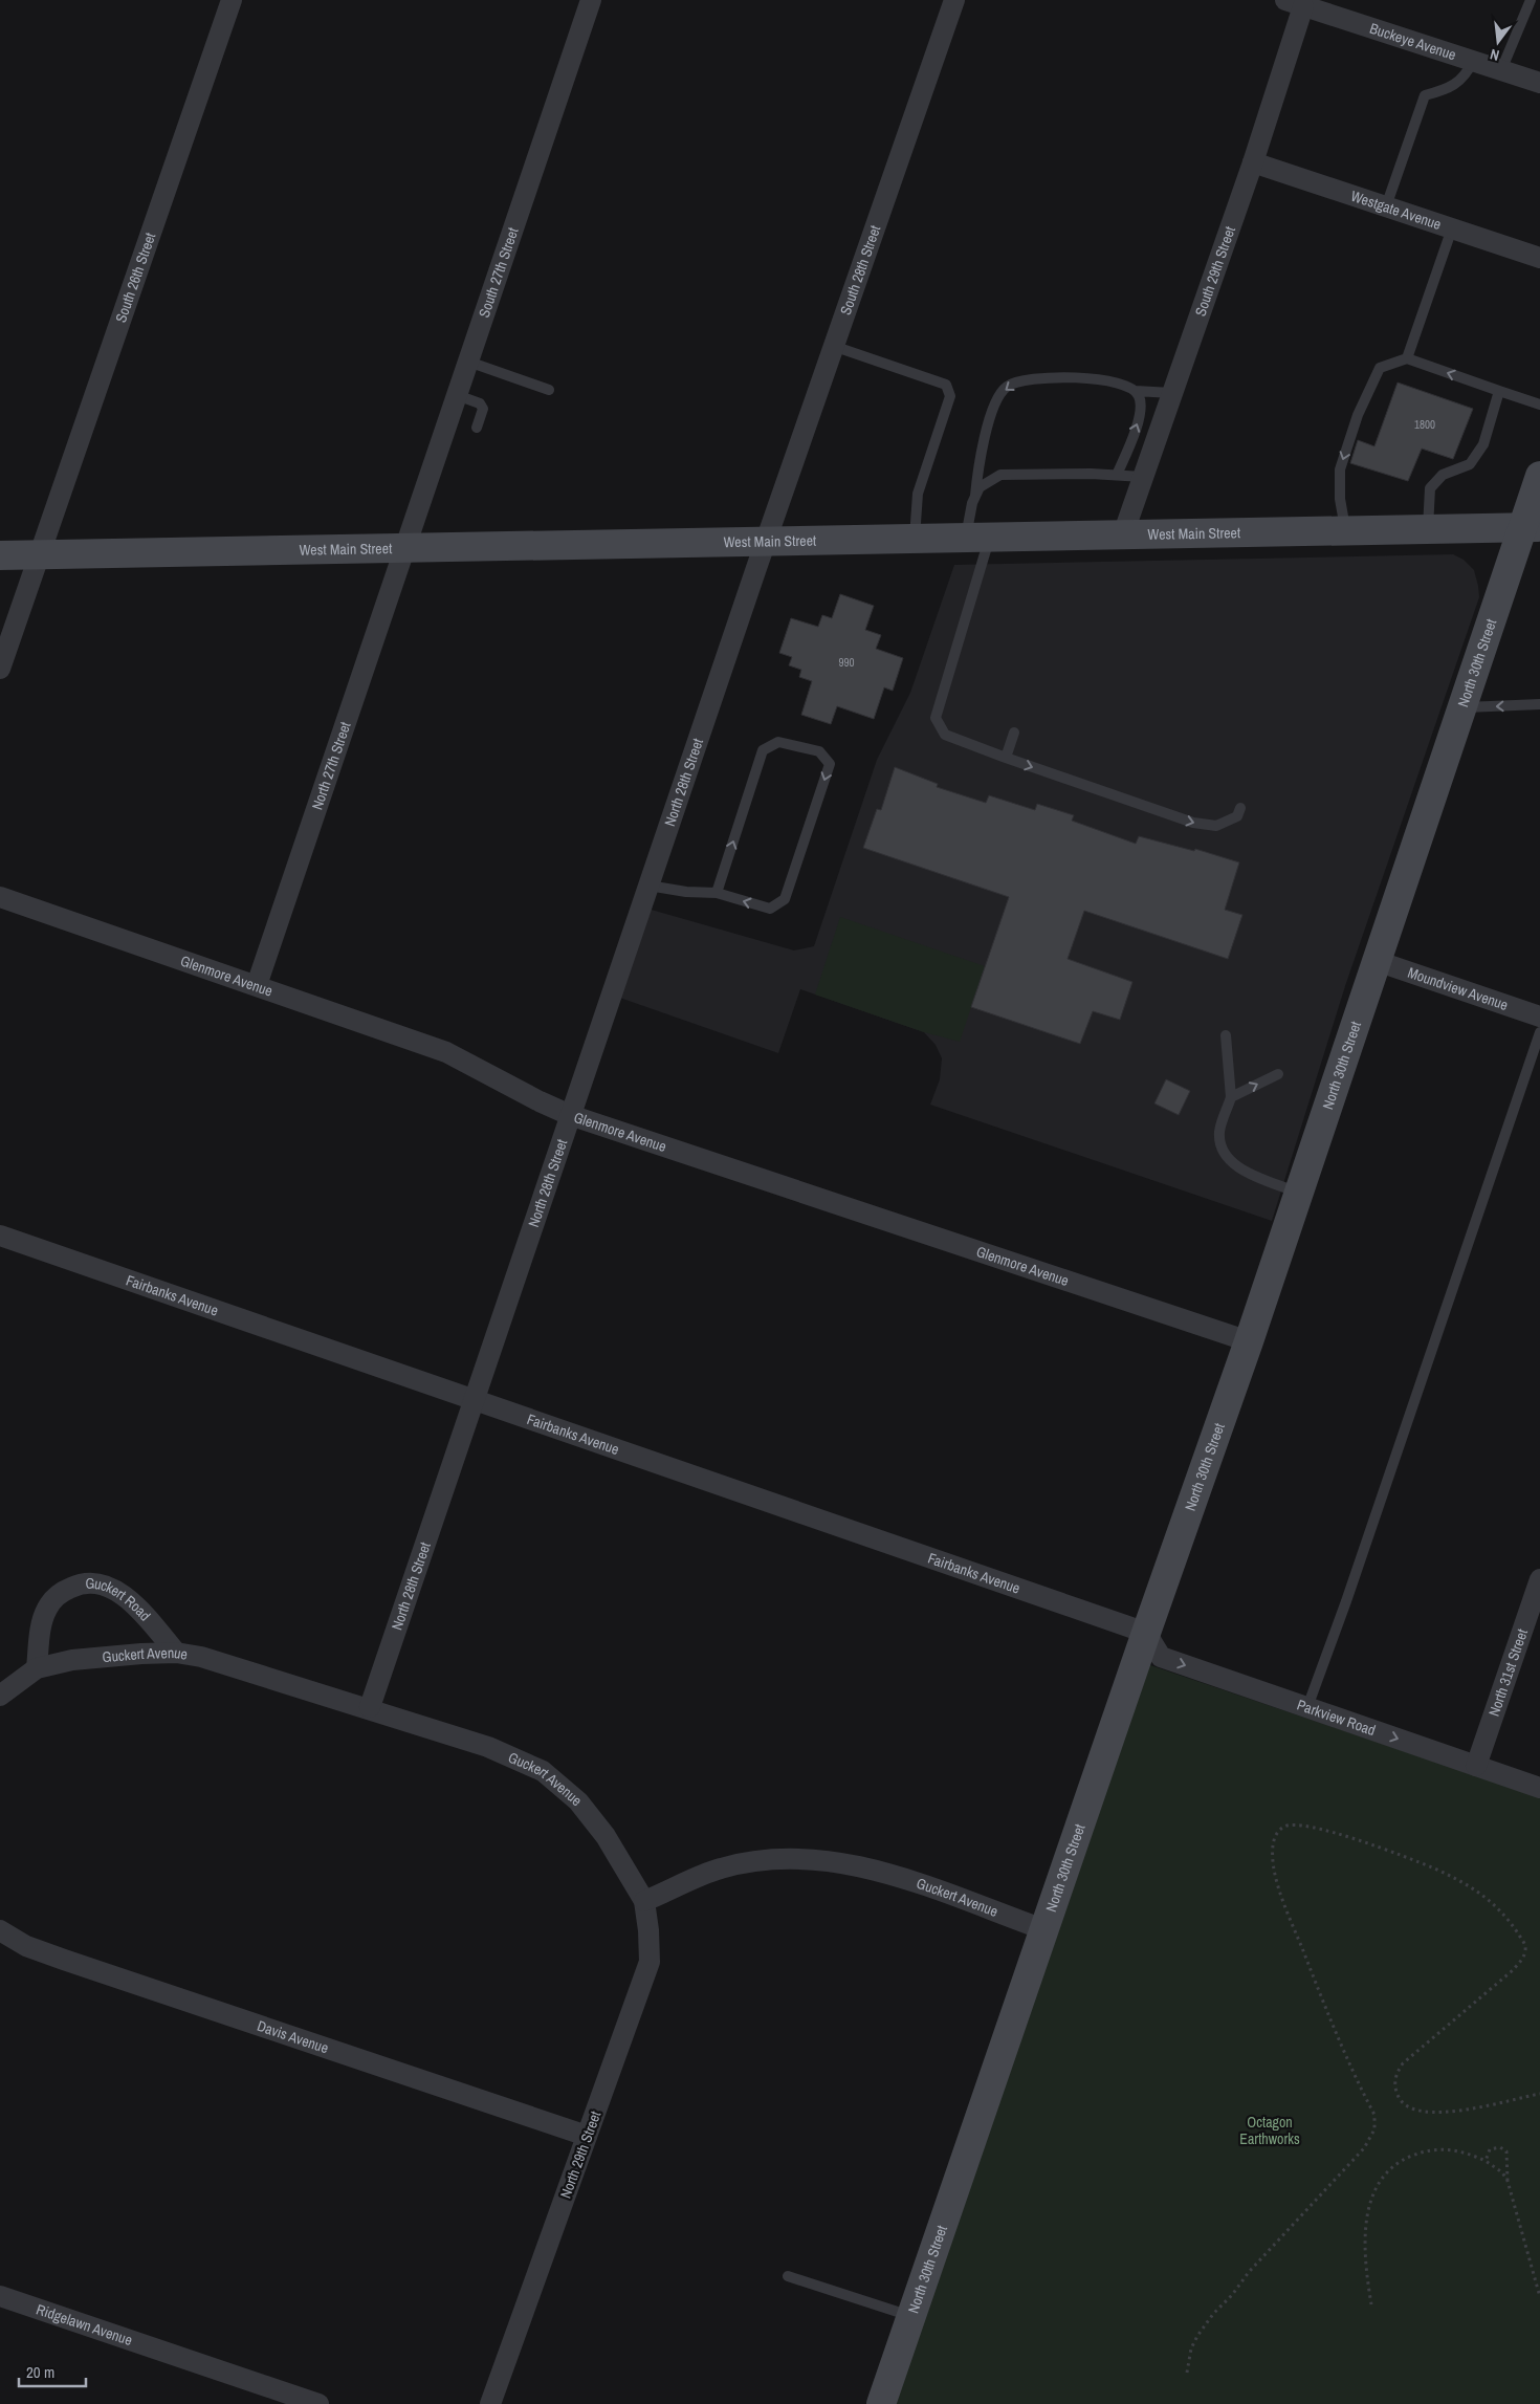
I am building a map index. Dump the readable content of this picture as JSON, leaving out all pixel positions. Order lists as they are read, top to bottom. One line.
{"streets":{"street":["Buckeye Avenue","Westgate Avenue","South 28th Street","South 29th Street","South 27th Street","South 26th Street","West Main Street","North 30th Street","North 27th Street","North 28th Street","Glenmore Avenue","Moundview Avenue","Fairbanks Avenue","Guckert Road","Guckert Avenue","North 31st Street","Parkview Road","Davis Avenue","North 29th Street","Ridgelawn Avenue"]},"crossings":[["Buckeye Avenue","South 29th Street"],["Westgate Avenue","South 29th Street"],["South 28th Street","West Main Street"],["South 28th Street","North 28th Street"],["South 29th Street","West Main Street"],["South 27th Street","West Main Street"],["South 27th Street","North 27th Street"],["South 26th Street","West Main Street"],["West Main Street","North 30th Street"],["West Main Street","North 27th Street"],["West Main Street","North 28th Street"],["North 30th Street","Glenmore Avenue"],["North 30th Street","Moundview Avenue"],["North 30th Street","Fairbanks Avenue"],["North 30th Street","Guckert Avenue"],["North 30th Street","Parkview Road"],["North 27th Street","Glenmore Avenue"],["North 28th Street","Glenmore Avenue"],["North 28th Street","Fairbanks Avenue"],["North 28th Street","Guckert Avenue"],["Fairbanks Avenue","Parkview Road"],["Guckert Road","Guckert Avenue"],["Guckert Avenue","North 29th Street"],["North 31st Street","Parkview Road"],["Davis Avenue","North 29th Street"]],"one_way":["Parkview Road"],"parks":["Octagon Earthworks"],"house_numbers":["1800","990"],"scale_bar":"20 m","north":"bottom"}
